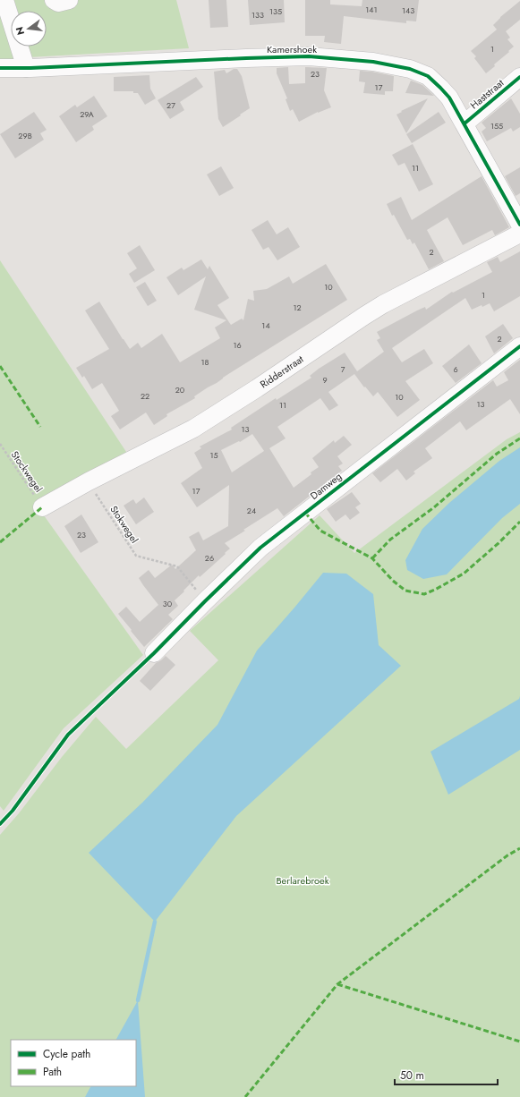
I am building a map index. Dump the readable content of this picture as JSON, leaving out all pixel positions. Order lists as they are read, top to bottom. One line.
{"streets":{"street":["Kamershoek","Haststraat","Ridderstraat","Damweg"],"path":["Stockwegel","Stokwegel"]},"crossings":[["Kamershoek","Haststraat"],["Ridderstraat","Stockwegel"],["Ridderstraat","Stokwegel"],["Damweg","Stokwegel"]],"parks":["Berlarebroek"],"house_numbers":["141","143","135","133","1","23","17","27","29A","155","29B","11","2","10","1","12","14","2","16","18","7","6","9","20","22","10","13","11","13","15","17","24","23","26","30"],"legend":["Cycle path","Path"],"scale_bar":"50 m","north":"left"}
